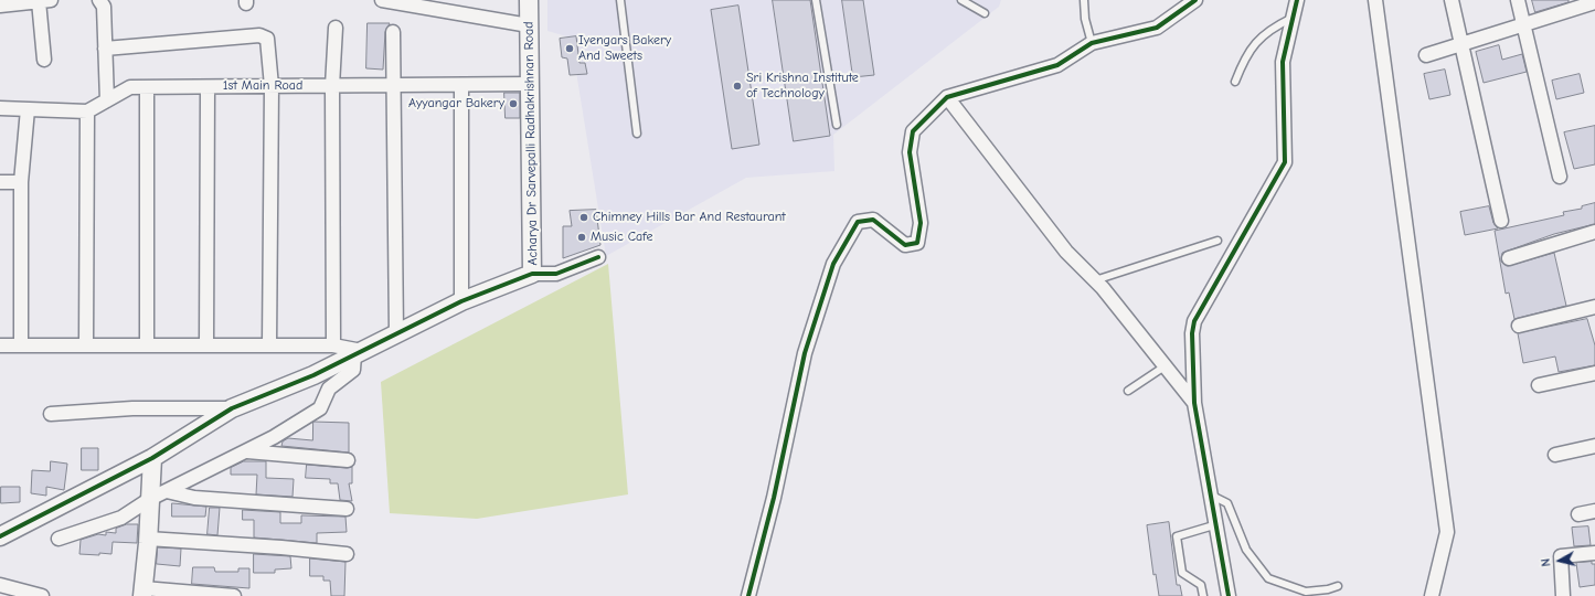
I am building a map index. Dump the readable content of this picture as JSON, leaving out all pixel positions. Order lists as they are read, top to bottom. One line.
{"streets":{"street":["1st Main Road","Acharya Dr Sarvepalli Radhakrishnan Road"]},"crossings":[["1st Main Road","Acharya Dr Sarvepalli Radhakrishnan Road"]],"places":["Iyengars Bakery And Sweets","Sri Krishna Institute of Technology","Ayyangar Bakery","Chimney Hills Bar And Restaurant","Music Cafe"],"north":"left"}
